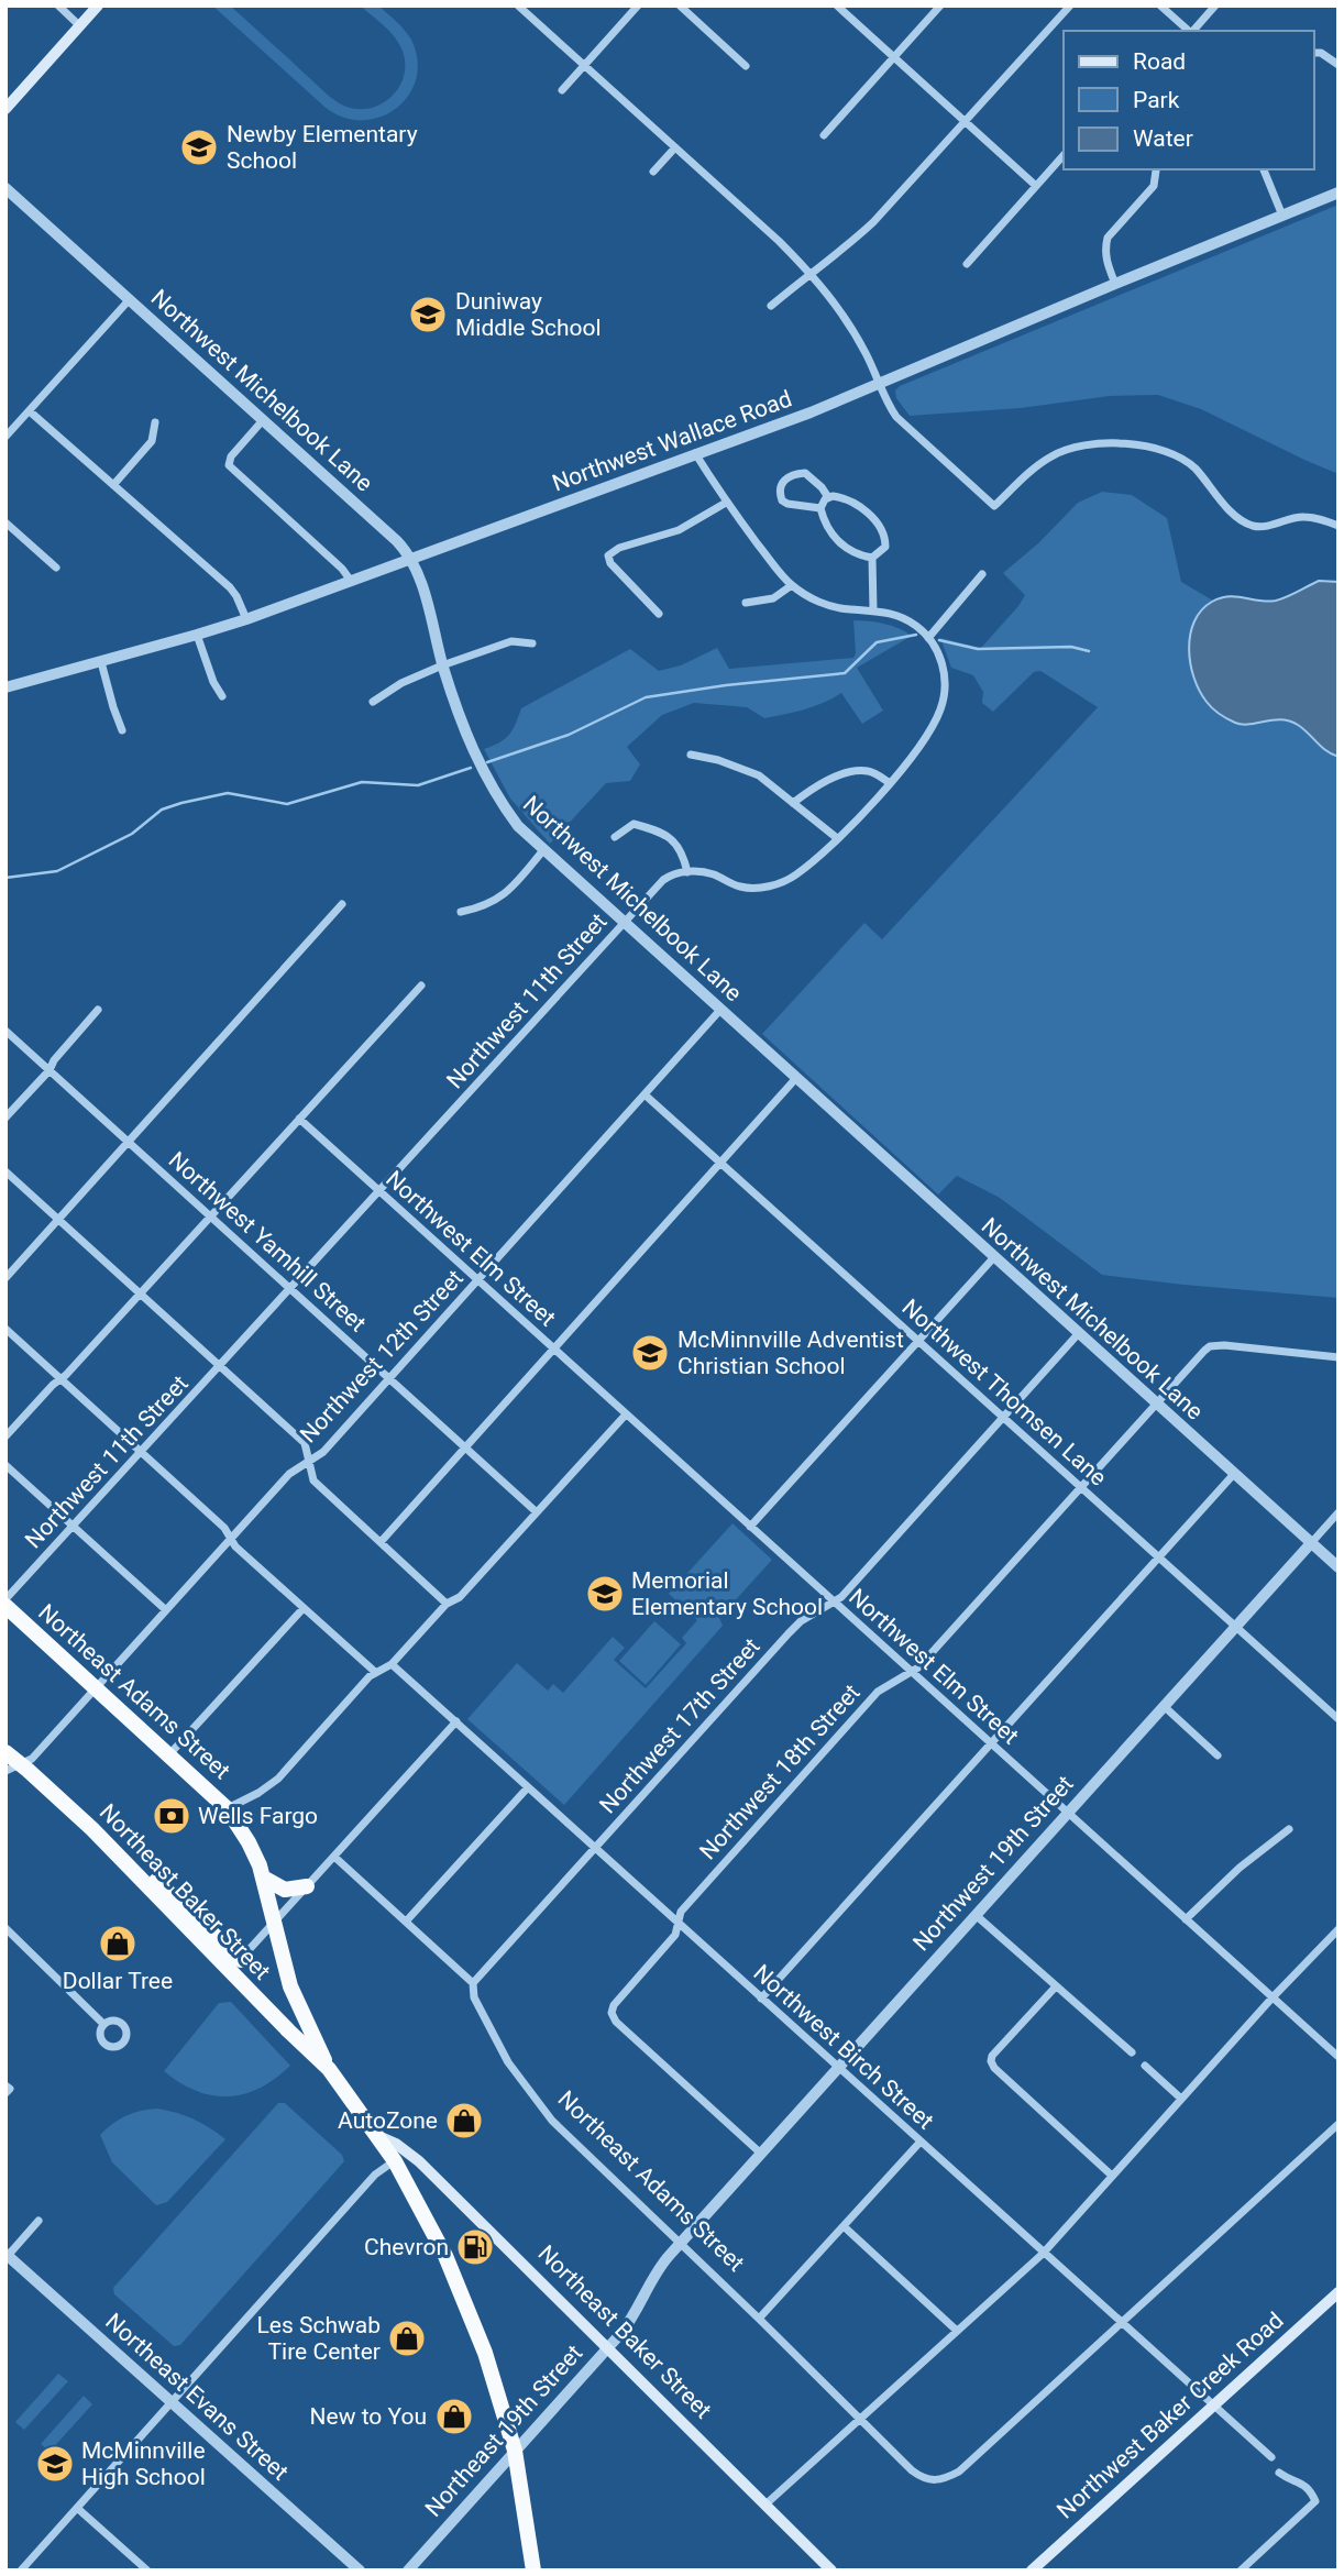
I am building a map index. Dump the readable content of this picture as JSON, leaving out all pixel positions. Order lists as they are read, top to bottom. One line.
{"streets":{"highway":["Northeast Adams Street","Northeast Baker Street"],"main road":["Northwest Baker Creek Road"],"street":["Northwest Michelbook Lane","Northwest Wallace Road","Northwest 11th Street","Northwest Yamhill Street","Northwest Elm Street","Northwest 12th Street","Northwest Thomsen Lane","Northwest 17th Street","Northwest 18th Street","Northwest 19th Street","Northwest Birch Street","Northeast Evans Street","Northeast 19th Street"]},"crossings":[["Northwest Michelbook Lane","Northwest Wallace Road"],["Northwest Michelbook Lane","Northwest 11th Street"],["Northwest Michelbook Lane","Northwest 12th Street"],["Northwest Michelbook Lane","Northwest 17th Street"],["Northwest Michelbook Lane","Northwest 18th Street"],["Northwest Michelbook Lane","Northwest 19th Street"],["Northwest 11th Street","Northwest Yamhill Street"],["Northwest 11th Street","Northwest Elm Street"],["Northwest Yamhill Street","Northwest 12th Street"],["Northwest Elm Street","Northwest 12th Street"],["Northwest Elm Street","Northwest 17th Street"],["Northwest Elm Street","Northwest 18th Street"],["Northwest Elm Street","Northwest 19th Street"],["Northwest 12th Street","Northwest Thomsen Lane"],["Northwest 12th Street","Northeast Adams Street"],["Northwest 12th Street","Northeast Baker Street"],["Northwest Thomsen Lane","Northwest 17th Street"],["Northwest Thomsen Lane","Northwest 18th Street"],["Northwest Thomsen Lane","Northwest 19th Street"],["Northeast Adams Street","Northwest 17th Street"],["Northeast Adams Street","Northwest 19th Street"],["Northeast Adams Street","Northeast Baker Street"],["Northeast Adams Street","Northwest Birch Street"],["Northeast Adams Street","Northeast 19th Street"],["Northwest 17th Street","Northwest Birch Street"],["Northwest 18th Street","Northwest 19th Street"],["Northwest 18th Street","Northwest Birch Street"],["Northwest 19th Street","Northwest Birch Street"],["Northwest 19th Street","Northeast 19th Street"],["Northeast Baker Street","Northeast 19th Street"],["Northwest Birch Street","Northwest Baker Creek Road"]],"places":{"school or university":["Newby Elementary School","Duniway Middle School","McMinnville Adventist Christian School","Memorial Elementary School","McMinnville High School"],"bank":["Wells Fargo"],"shop":["Dollar Tree","AutoZone","Les Schwab Tire Center","New to You"],"fuel station":["Chevron"]},"legend":["Road","Park","Water"]}
